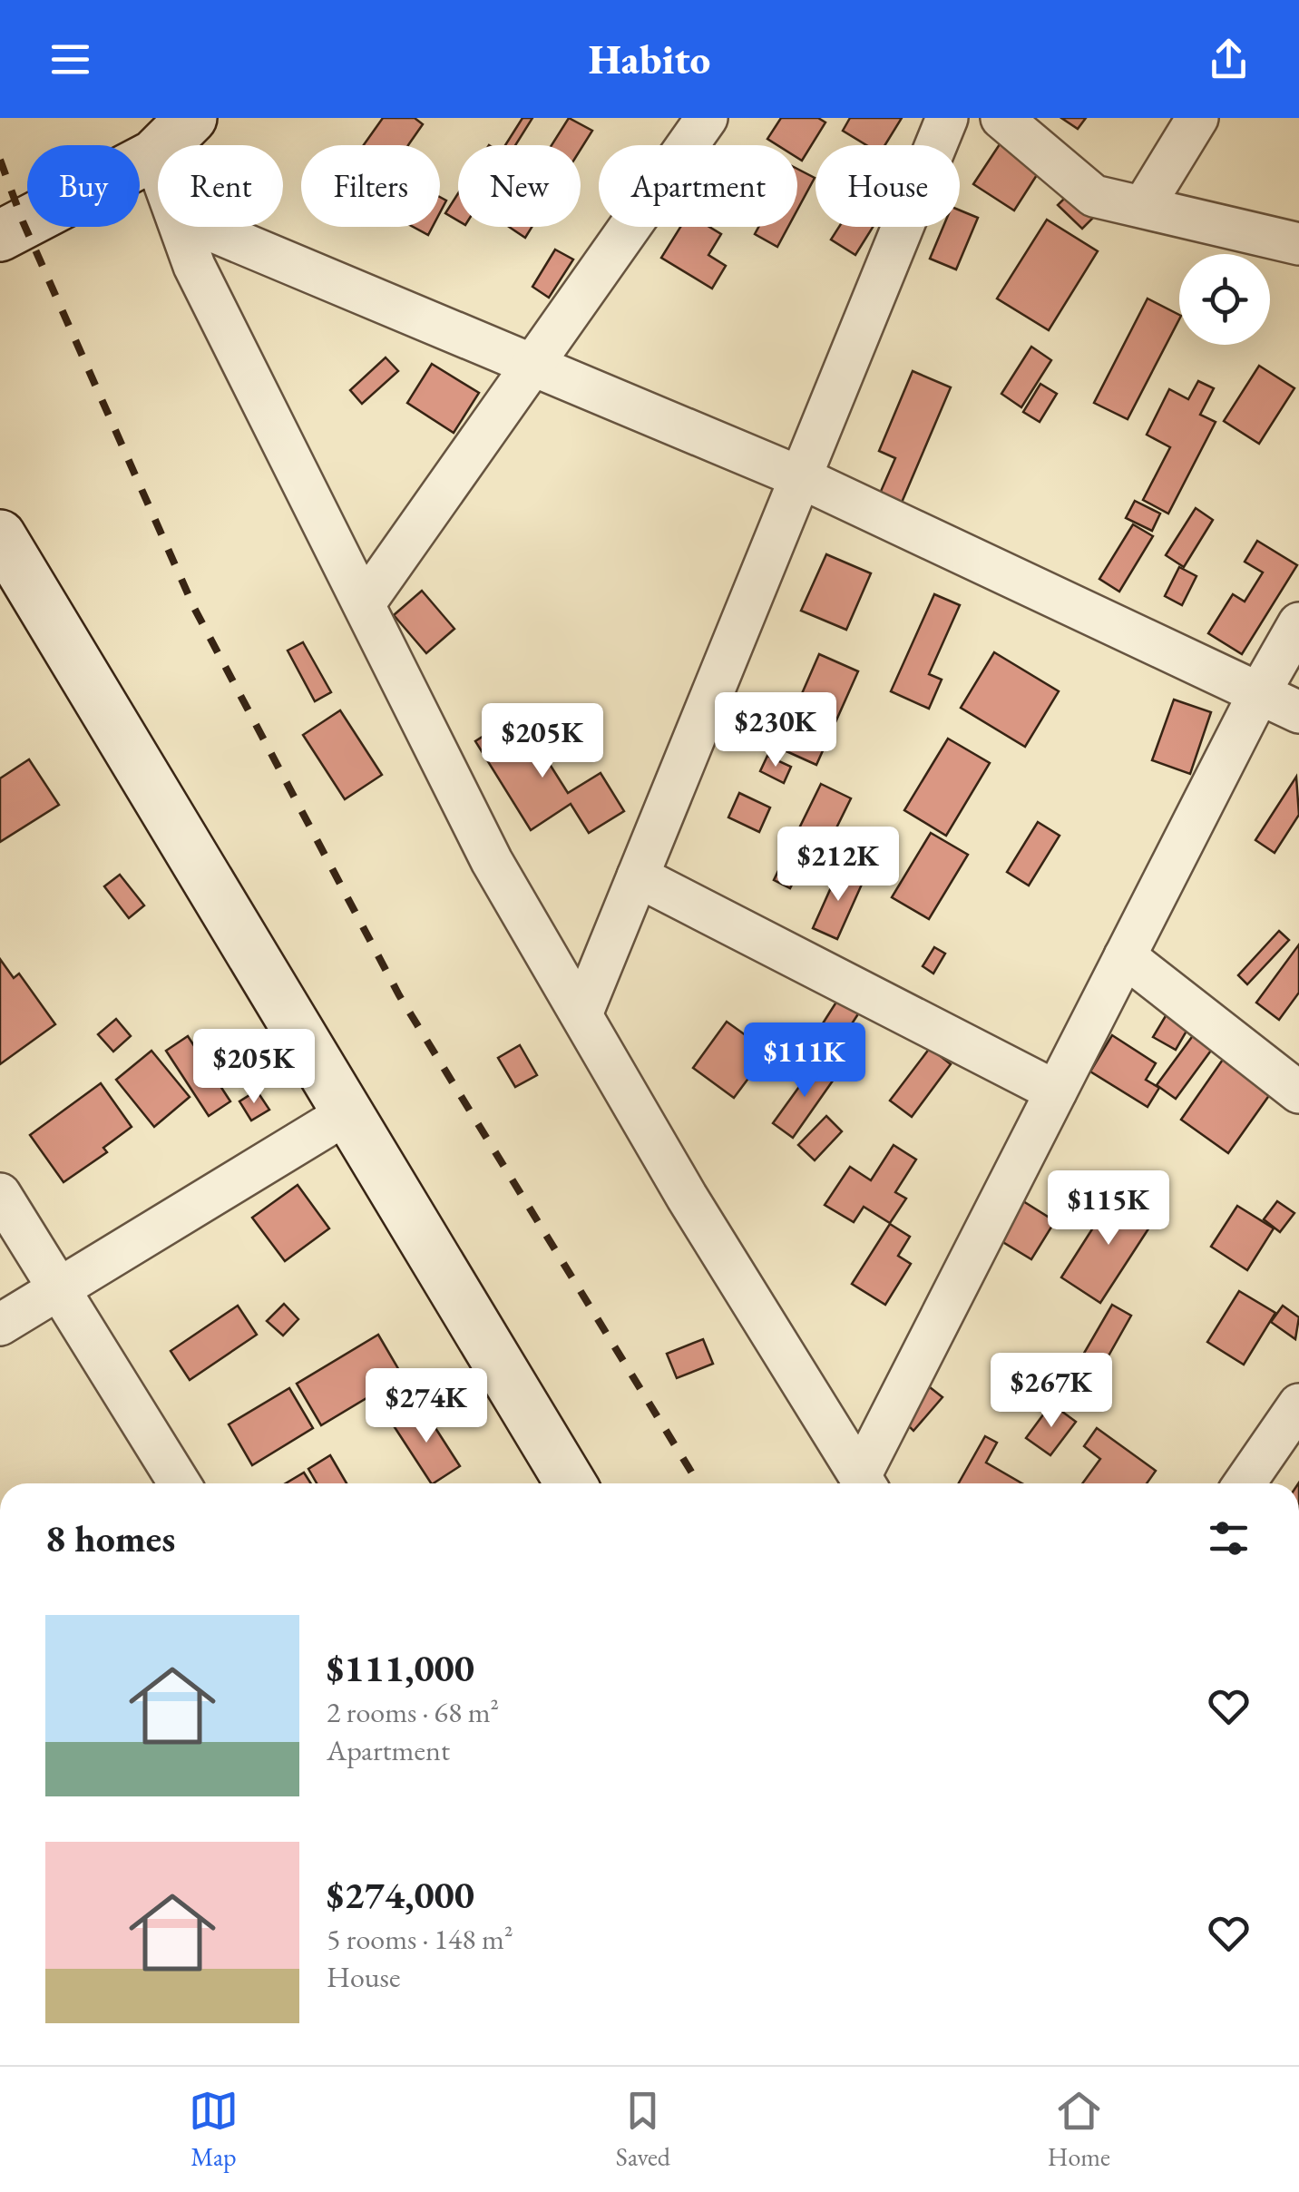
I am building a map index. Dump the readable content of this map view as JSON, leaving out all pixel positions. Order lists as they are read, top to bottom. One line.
{"page":{"header":"Habito","chip":["Buy","Rent","Filters","New","Apartment","House"],"price":["$230K","$205K","$212K","$111K","$205K","$115K","$267K","$274K"],"heading":"8 homes","list":[{"name":"$111,000","note":"2 rooms · 68 m² · Apartment"},{"name":"$274,000","note":"5 rooms · 148 m² · House"}],"tabs":["Map","Saved","Home"]}}
